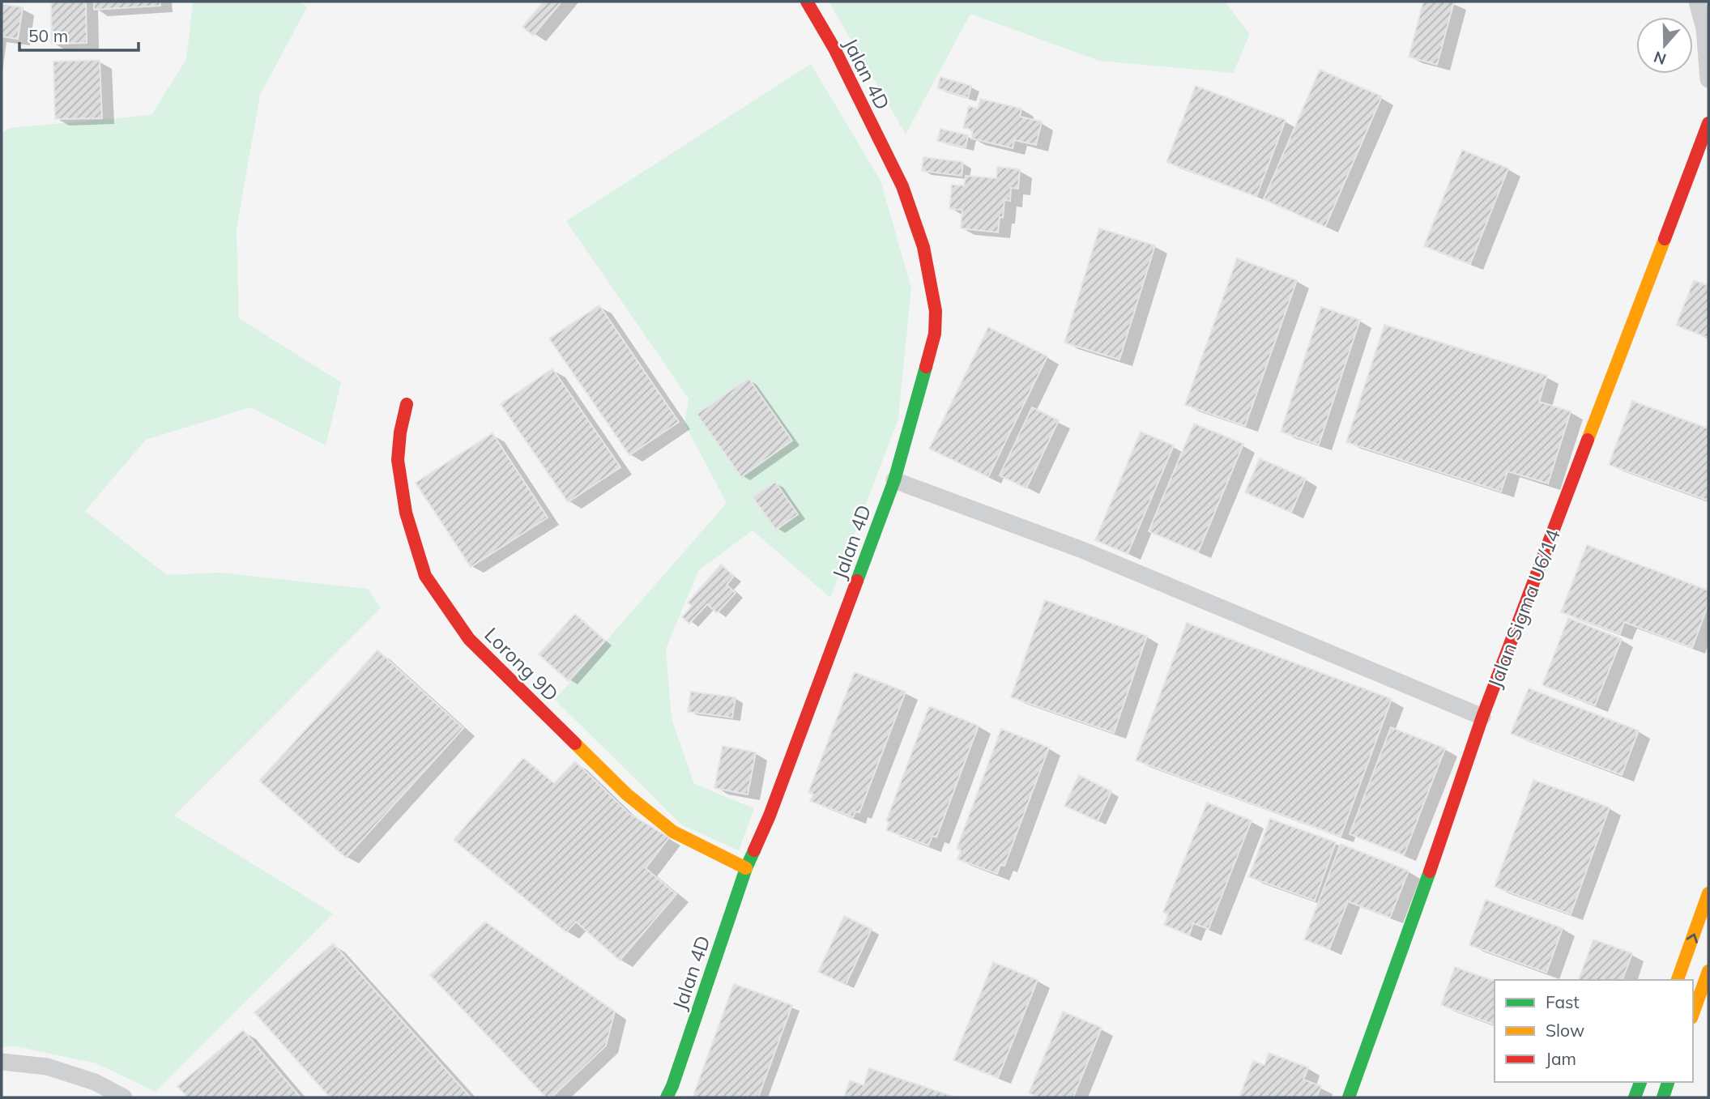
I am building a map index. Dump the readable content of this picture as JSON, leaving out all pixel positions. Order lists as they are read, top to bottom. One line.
{"streets":{"main road":["Jalan 4D","Jalan Sigma U6/14","Lorong 9D"]},"crossings":[["Jalan 4D","Lorong 9D"]],"legend":["Fast","Slow","Jam"],"scale_bar":"50 m","north":"bottom"}
